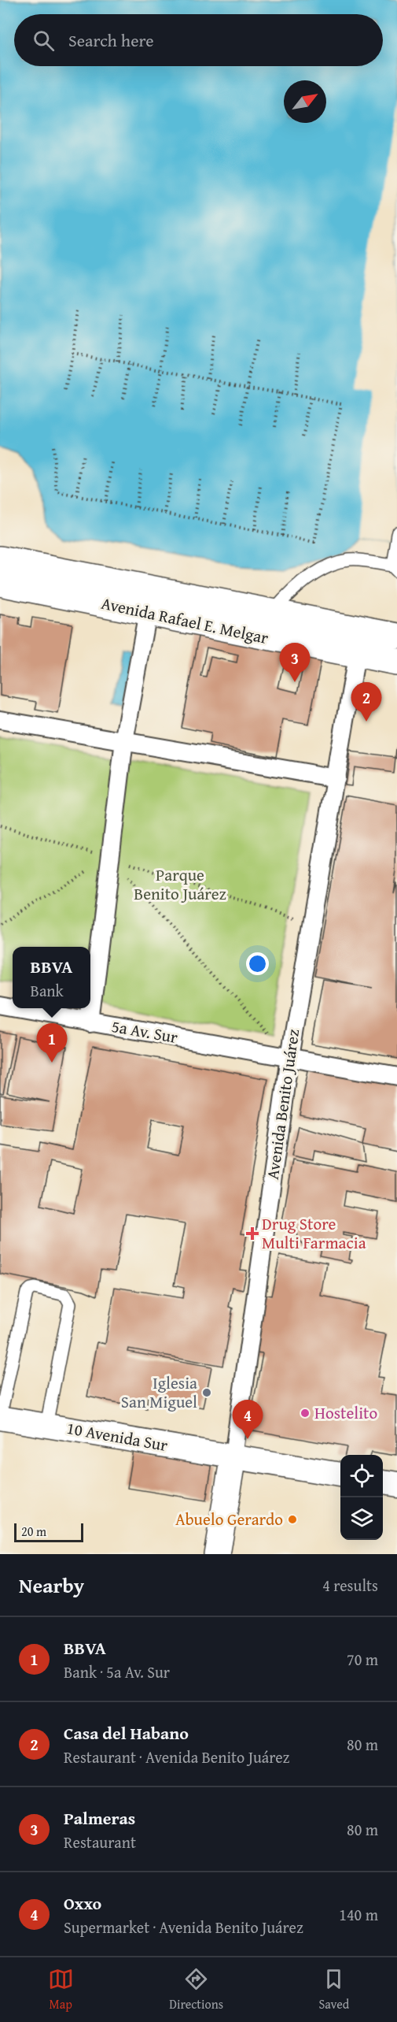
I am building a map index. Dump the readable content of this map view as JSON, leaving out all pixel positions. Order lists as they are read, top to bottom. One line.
{"streets":{"main road":["Avenida Rafael E. Melgar","Avenida Benito Juárez"],"street":["5a Av. Sur","10 Avenida Sur"]},"crossings":[["Avenida Rafael E. Melgar","Avenida Benito Juárez"],["5a Av. Sur","Avenida Benito Juárez"],["Avenida Benito Juárez","10 Avenida Sur"]],"parks":["Parque Benito Juárez"],"places":{"health":["Drug Store Multi Farmacia"],"other":["Iglesia San Miguel","Hostelito","Abuelo Gerardo"]},"scale_bar":"20 m","north":"top right","page":{"search":"Search here","pins":["3","2","1","4"],"popup":["BBVA","Bank"],"scale":"20 m","heading":["Nearby","4 results"],"list":[{"mark":"1","name":"BBVA","note":"Bank · 5a Av. Sur","value":"70 m"},{"mark":"2","name":"Casa del Habano","note":"Restaurant · Avenida Benito Juárez","value":"80 m"},{"mark":"3","name":"Palmeras","note":"Restaurant","value":"80 m"},{"mark":"4","name":"Oxxo","note":"Supermarket · Avenida Benito Juárez","value":"140 m"}],"nav":["Map","Directions","Saved"]}}
